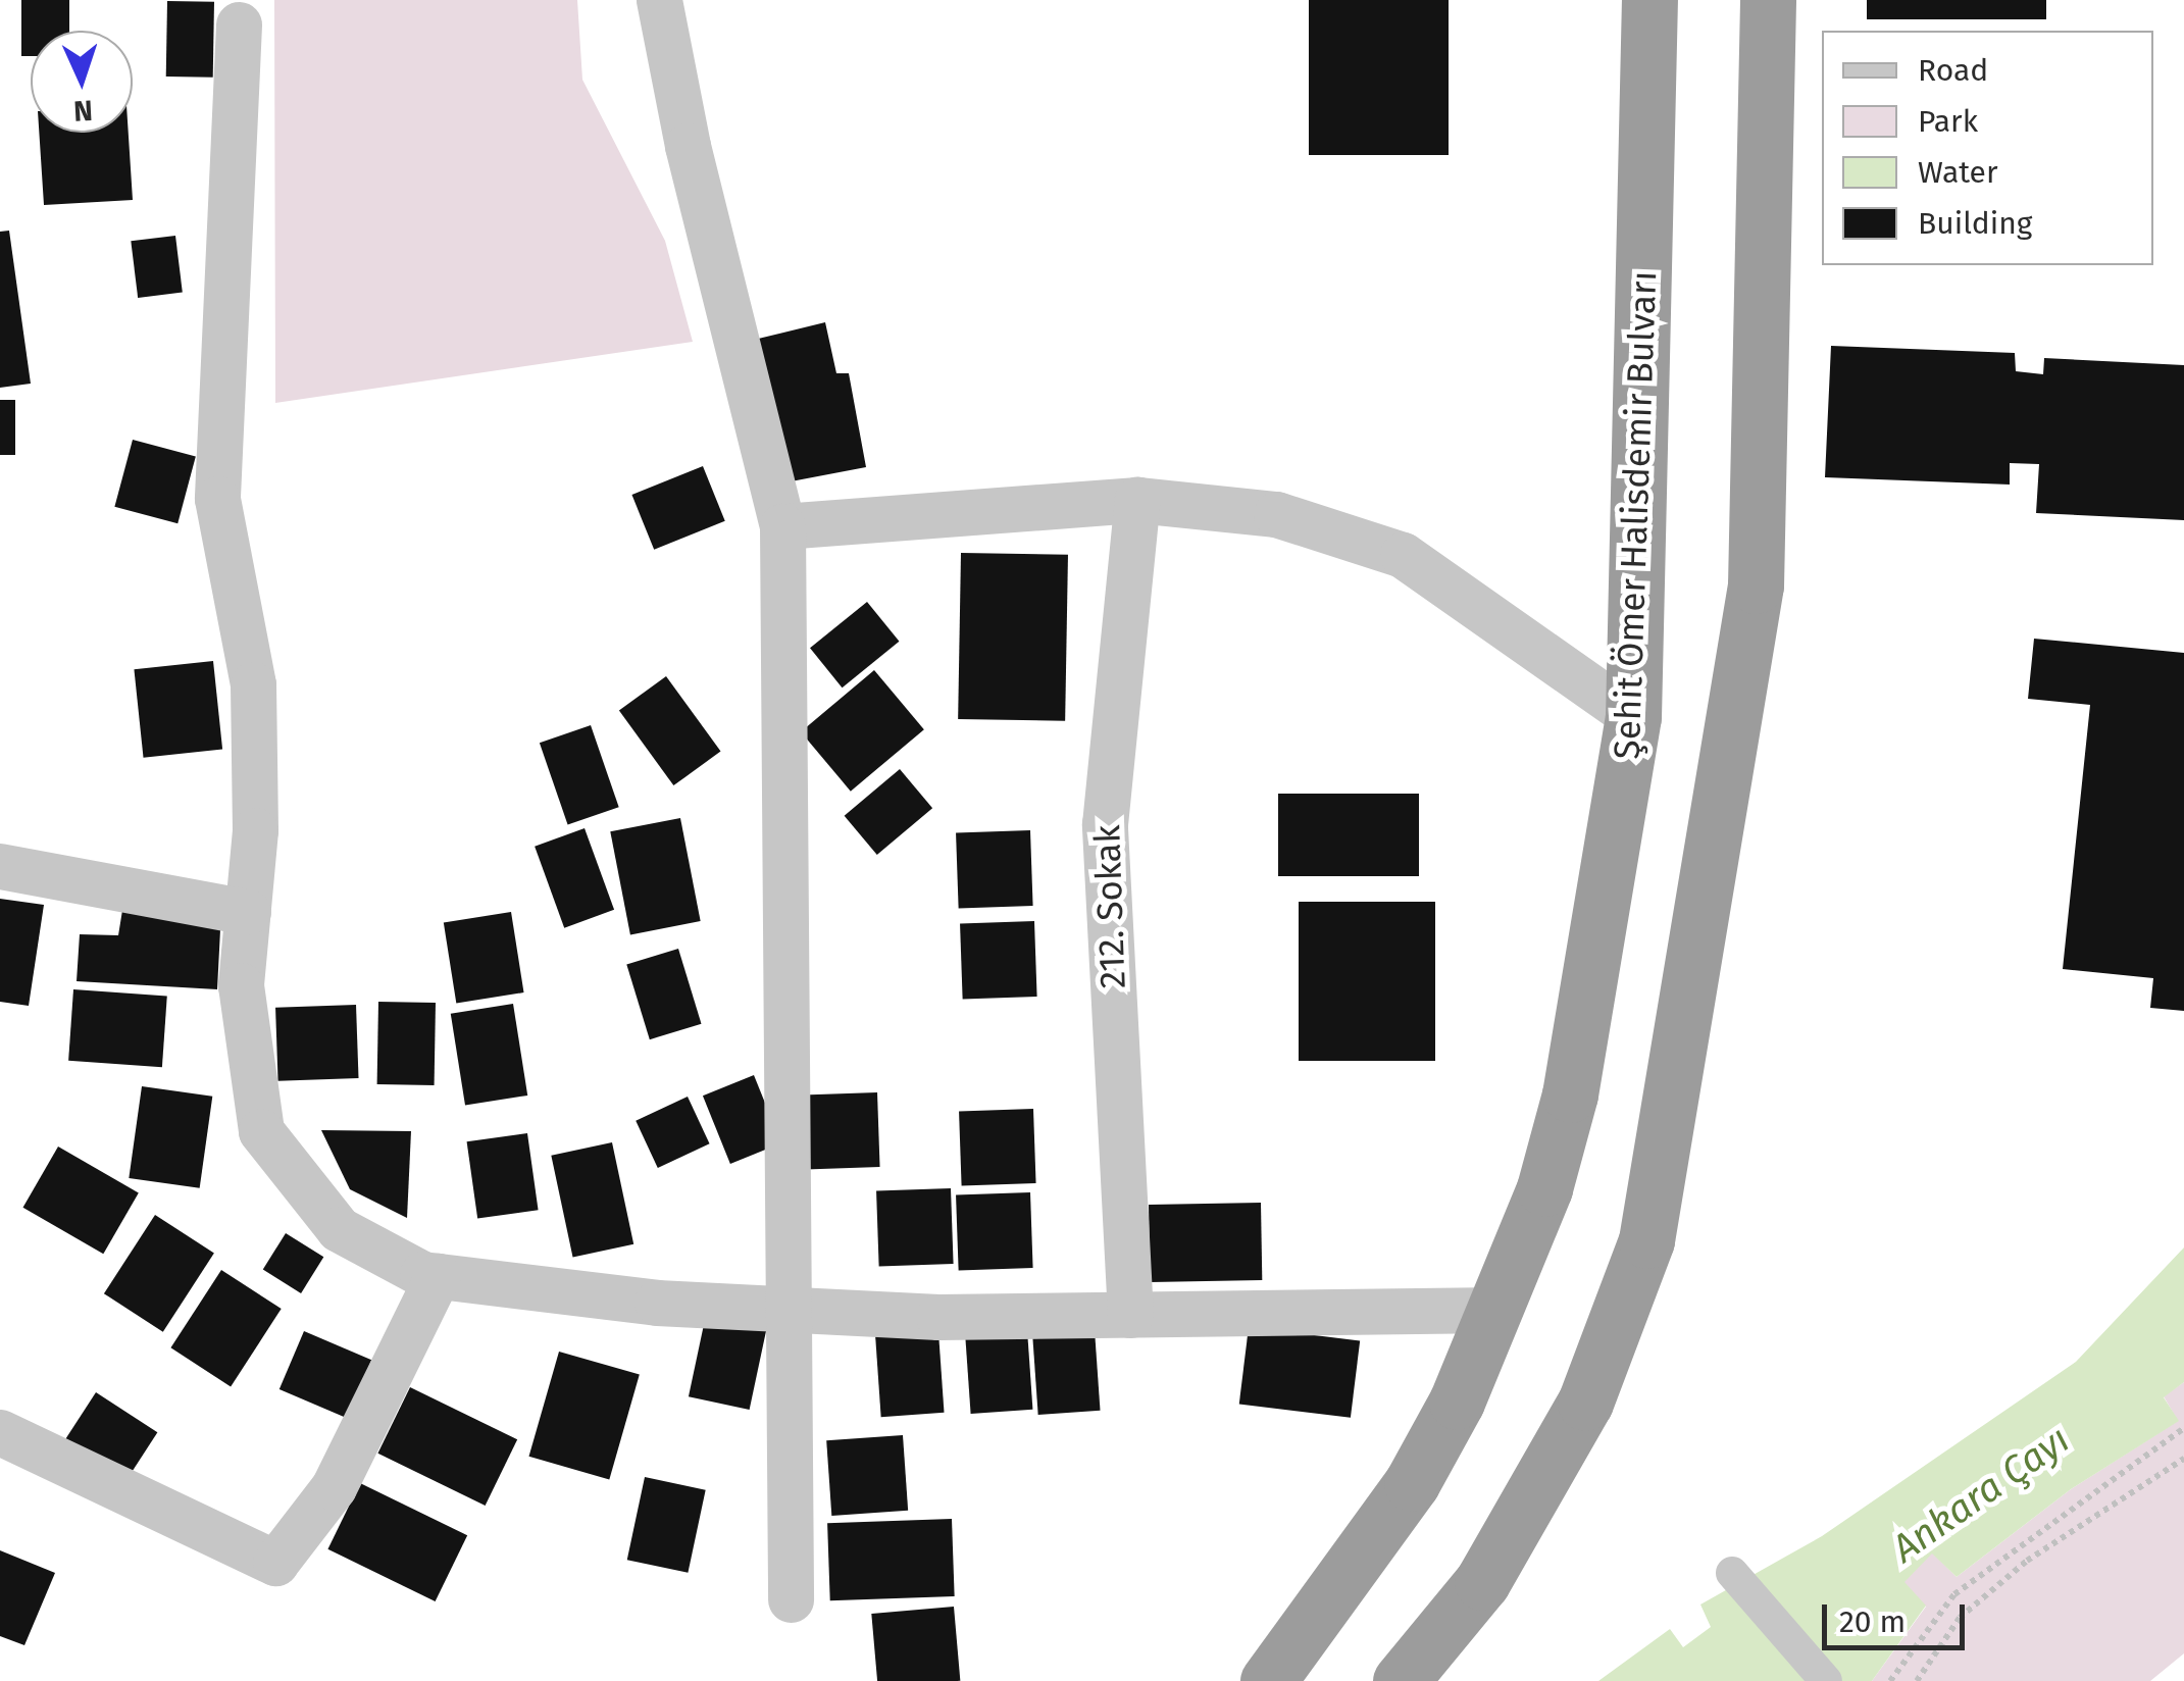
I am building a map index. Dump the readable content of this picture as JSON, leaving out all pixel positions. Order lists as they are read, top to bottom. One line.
{"streets":{"highway":["Şehit Ömer Halisdemir Bulvarı"],"street":["212. Sokak"]},"water":["Ankara Çayı"],"legend":["Road","Park","Water","Building"],"scale_bar":"20 m","north":"bottom"}
